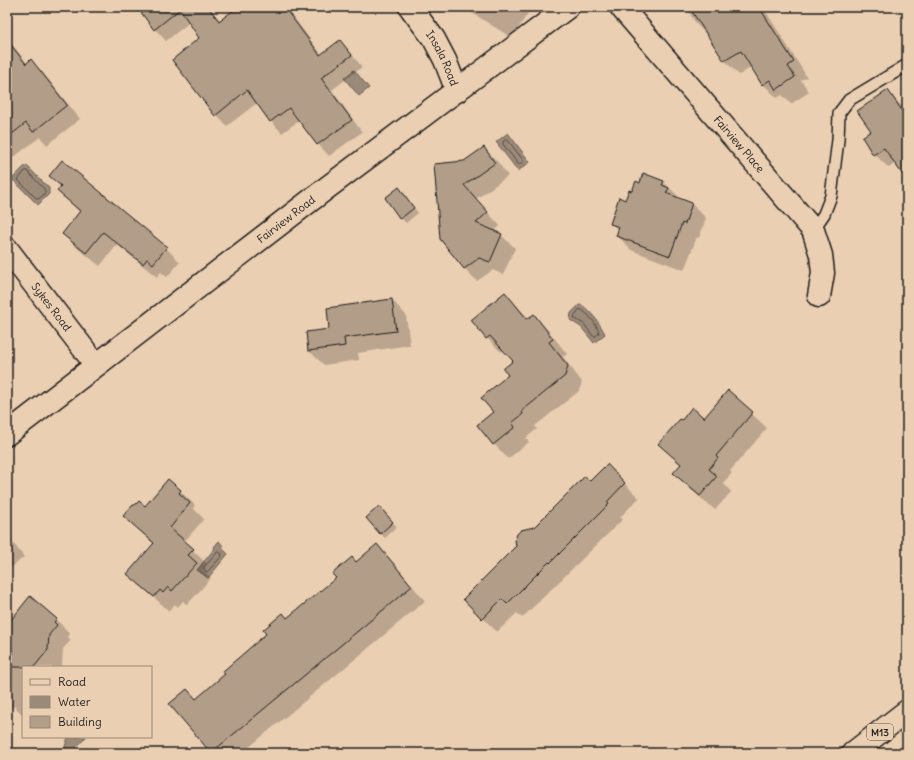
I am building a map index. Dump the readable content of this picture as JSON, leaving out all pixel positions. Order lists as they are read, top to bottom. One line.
{"streets":{"main road":["Insala Road","Fairview Place","Fairview Road","Sykes Road","M13"]},"crossings":[["Insala Road","Fairview Road"],["Fairview Road","Sykes Road"]],"legend":["Road","Water","Building"]}
